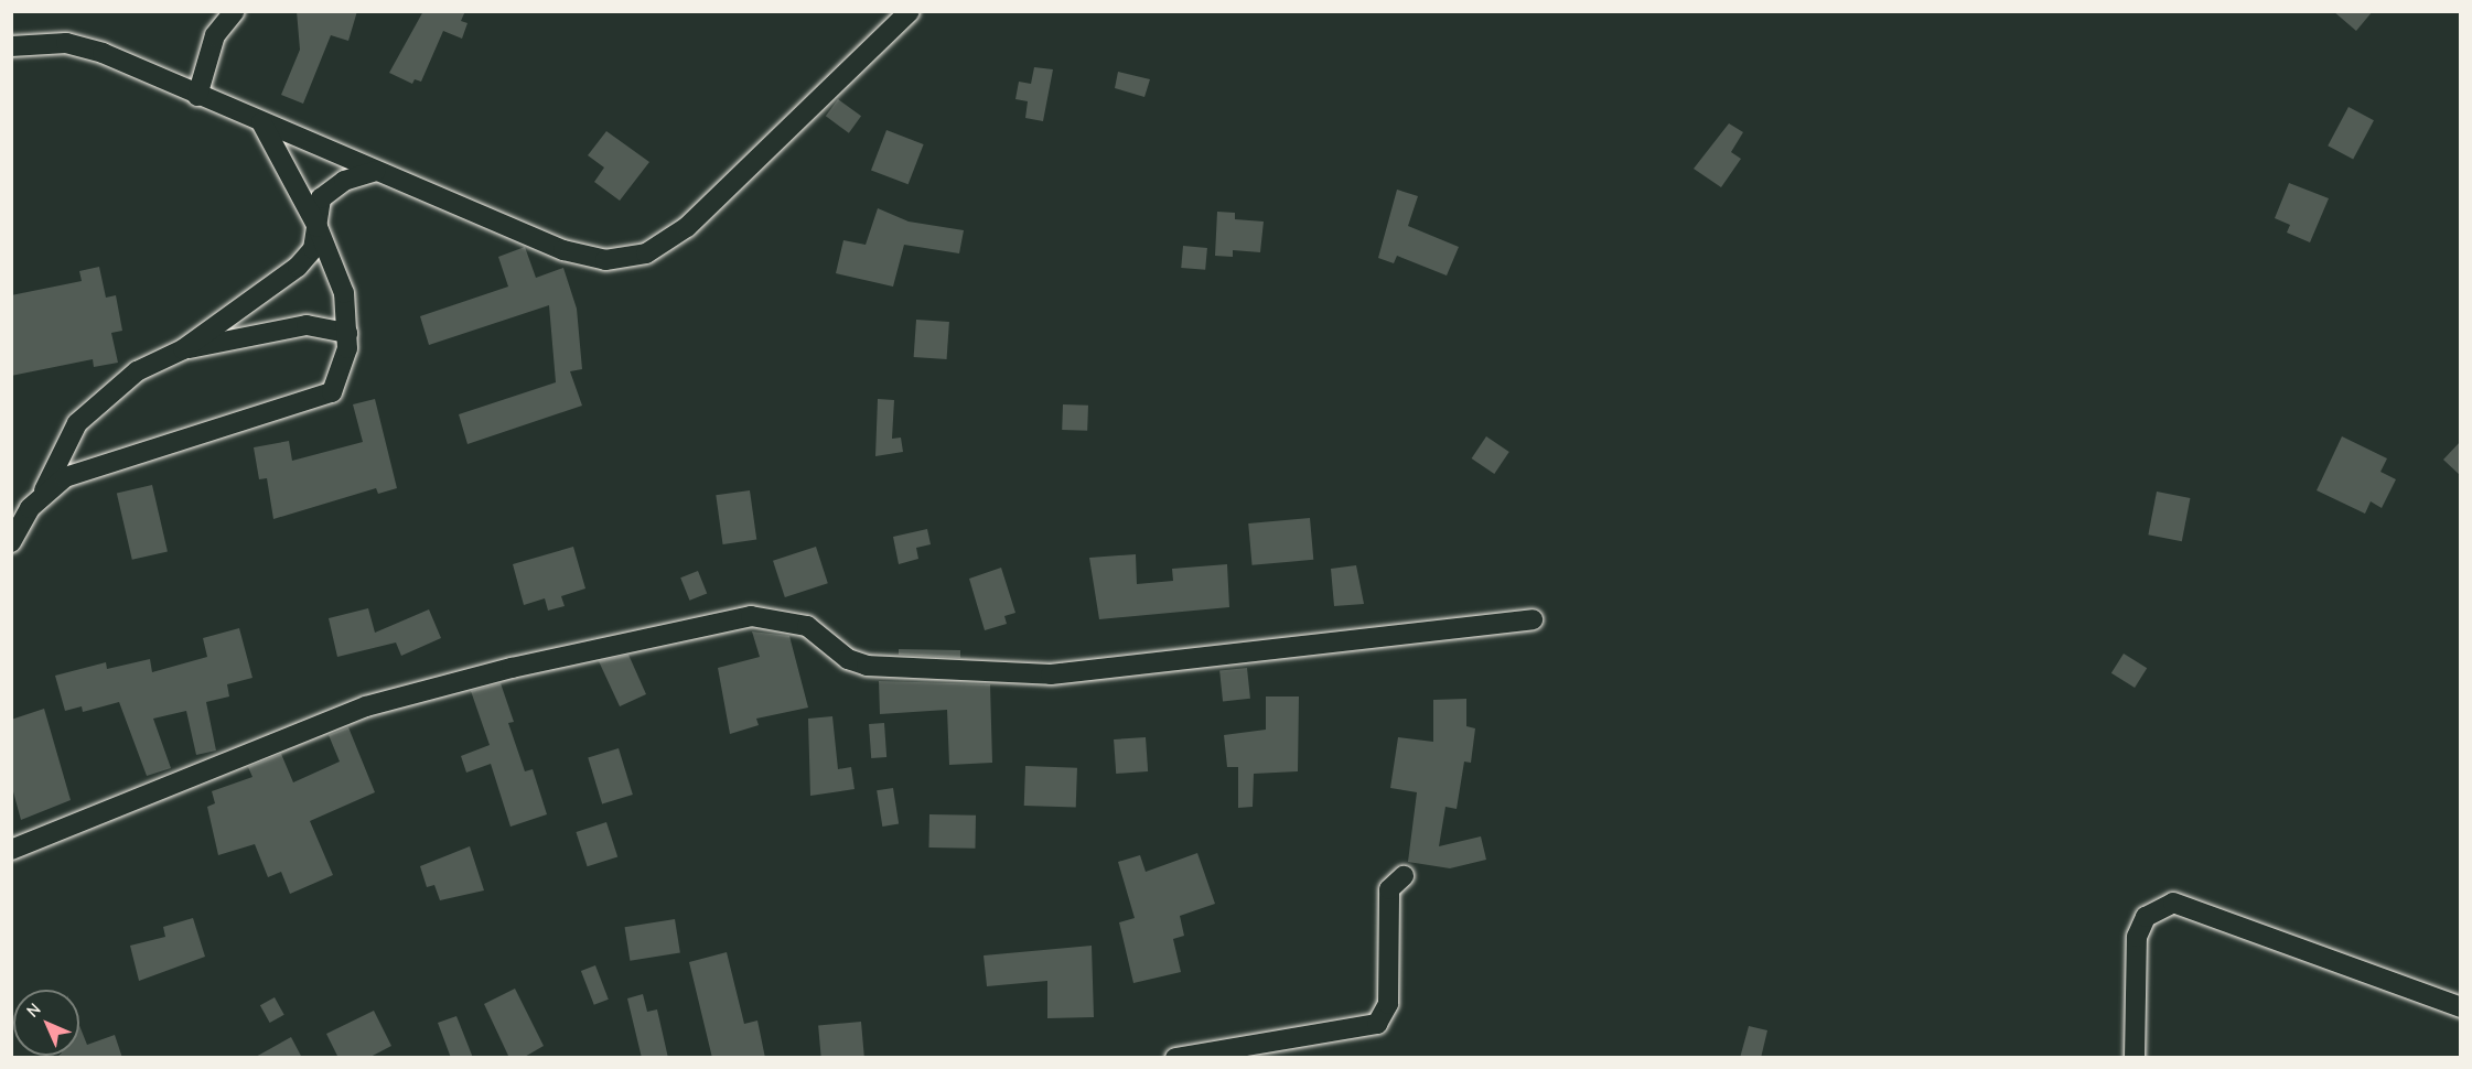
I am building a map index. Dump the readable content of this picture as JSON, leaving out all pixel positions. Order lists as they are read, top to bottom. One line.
{"north":"top left"}
